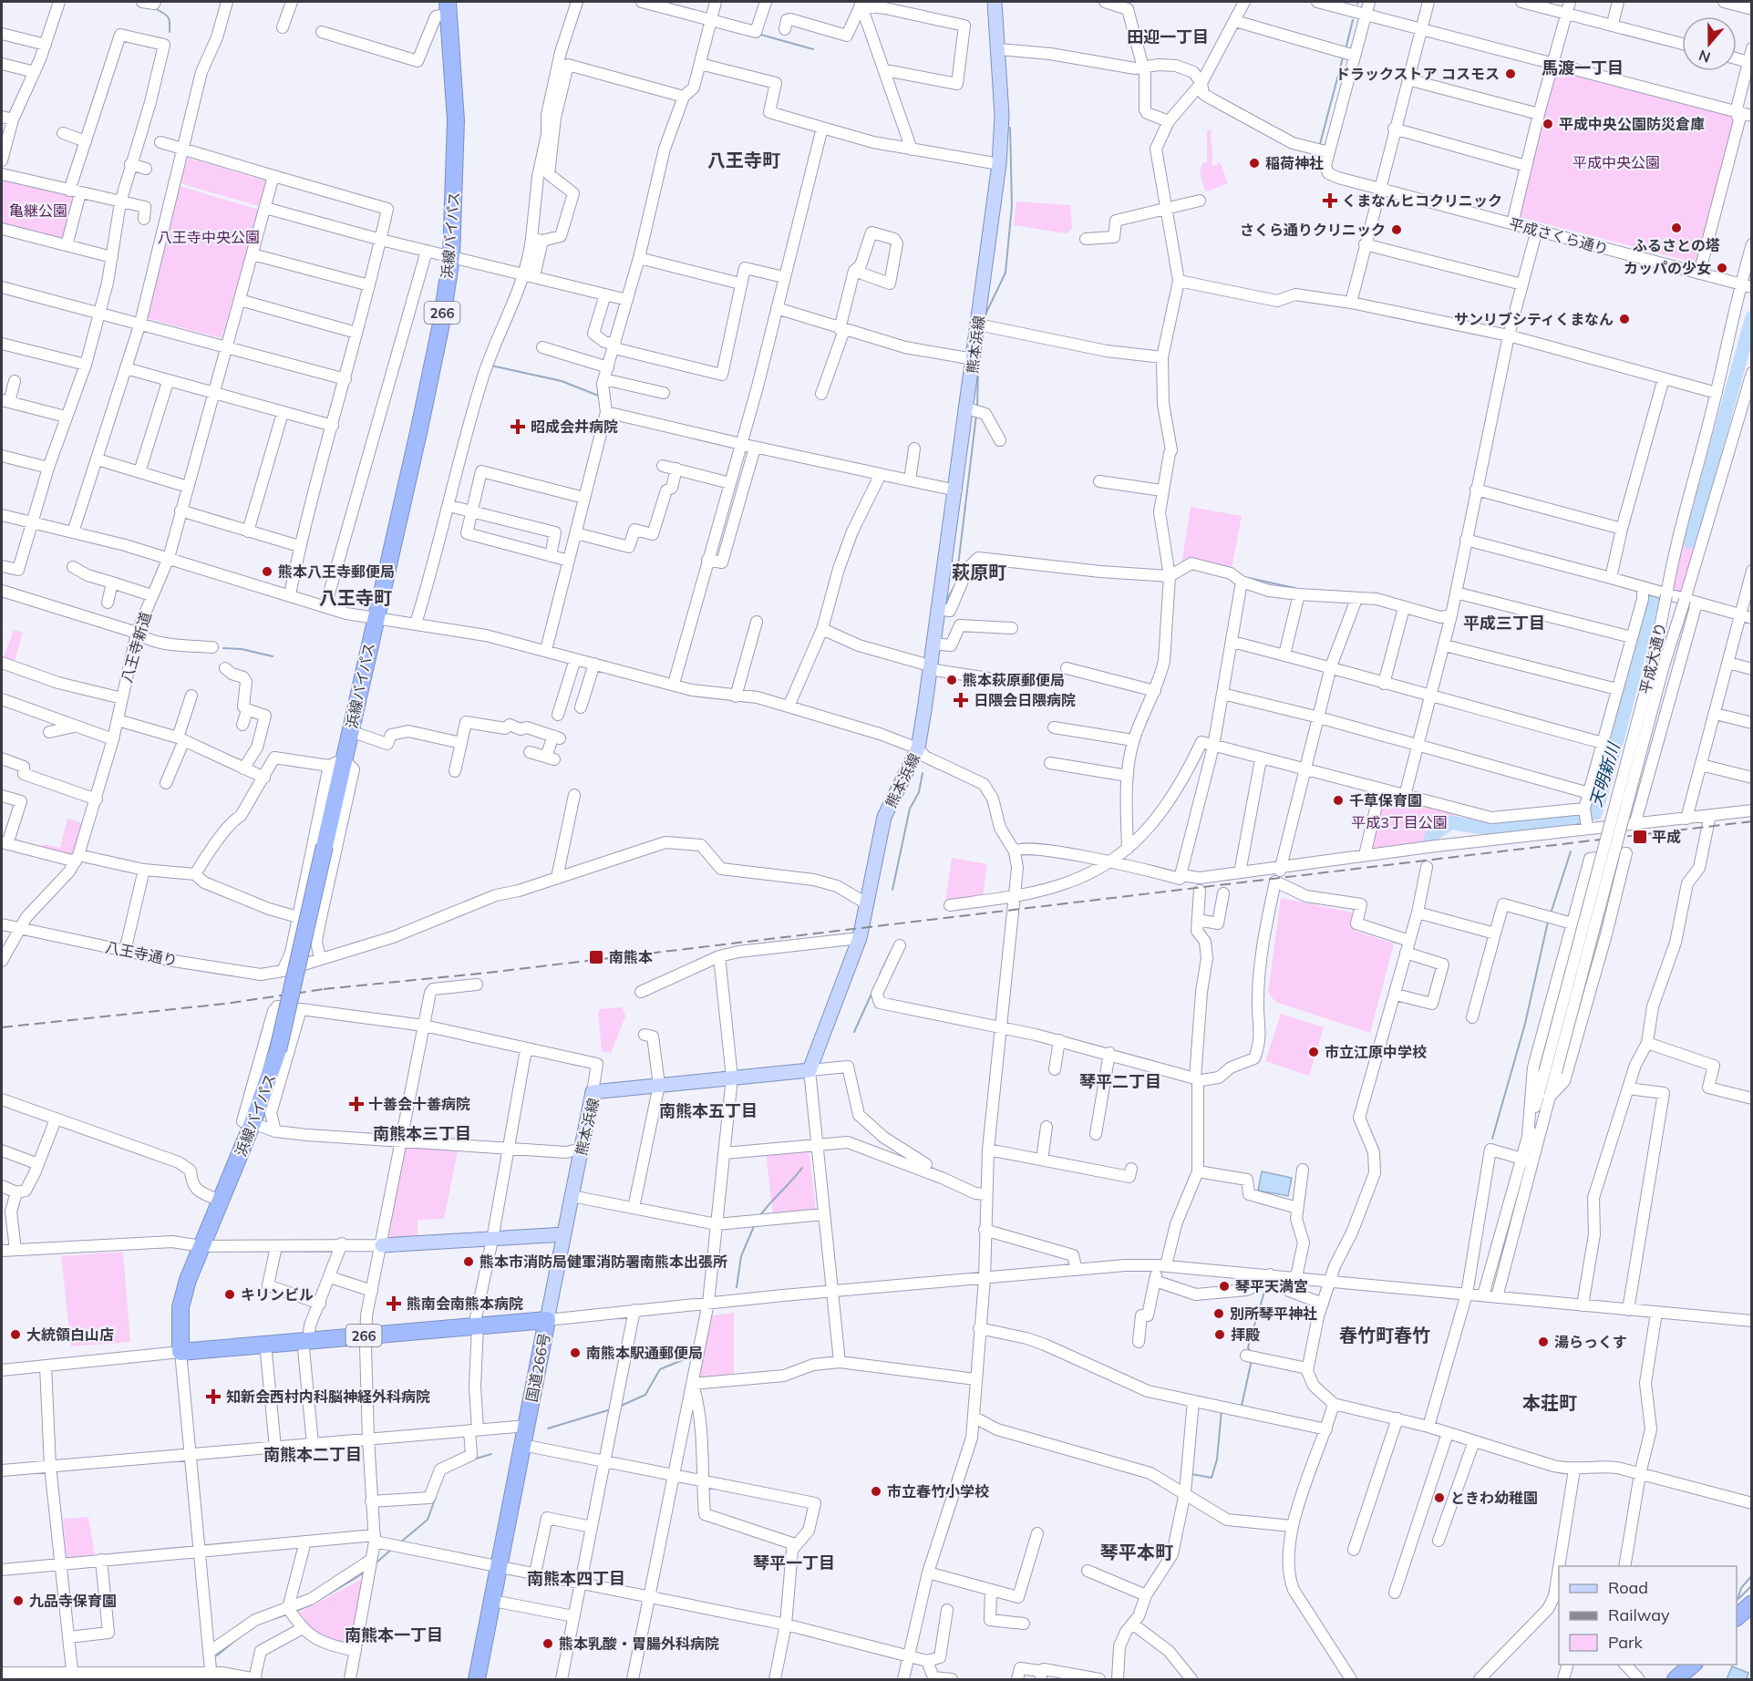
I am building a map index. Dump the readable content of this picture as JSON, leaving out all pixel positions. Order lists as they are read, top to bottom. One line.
{"streets":{"highway":["浜線バイパス","266","国道266号"],"main road":["熊本浜線"],"street":["平成さくら通り","八王寺新道","平成大通り","八王寺通り"]},"crossings":[["浜線バイパス","国道266号"],["平成さくら通り","平成大通り"],["熊本浜線","八王寺通り"],["熊本浜線","国道266号"],["八王寺新道","八王寺通り"]],"districts":["田迎一丁目","馬渡一丁目","八王寺町","萩原町","八王寺町","平成三丁目","琴平二丁目","南熊本五丁目","南熊本三丁目","春竹町春竹","本荘町","南熊本二丁目","琴平本町","琴平一丁目","南熊本四丁目","南熊本一丁目"],"water":["天明新川"],"parks":["平成中央公園","亀継公園","八王寺中央公園","平成3丁目公園"],"places":{"other":["ドラックストア コスモス","平成中央公園防災倉庫","稲荷神社","ふるさとの塔","さくら通りクリニック","カッパの少女","サンリブシティくまなん","熊本八王寺郵便局","熊本萩原郵便局","千草保育園","市立江原中学校","熊本市消防局健軍消防署南熊本出張所","琴平天満宮","キリンビル","別所琴平神社","大統領白山店","拝殿","湯らっくす","南熊本駅通郵便局","市立春竹小学校","ときわ幼稚園","九品寺保育園","熊本乳酸・胃腸外科病院"],"health":["くまなんヒコクリニック","昭成会井病院","日隈会日隈病院","十善会十善病院","熊南会南熊本病院","知新会西村内科脳神経外科病院"],"transit":["平成","南熊本"]},"legend":["Road","Railway","Park"],"north":"bottom"}
